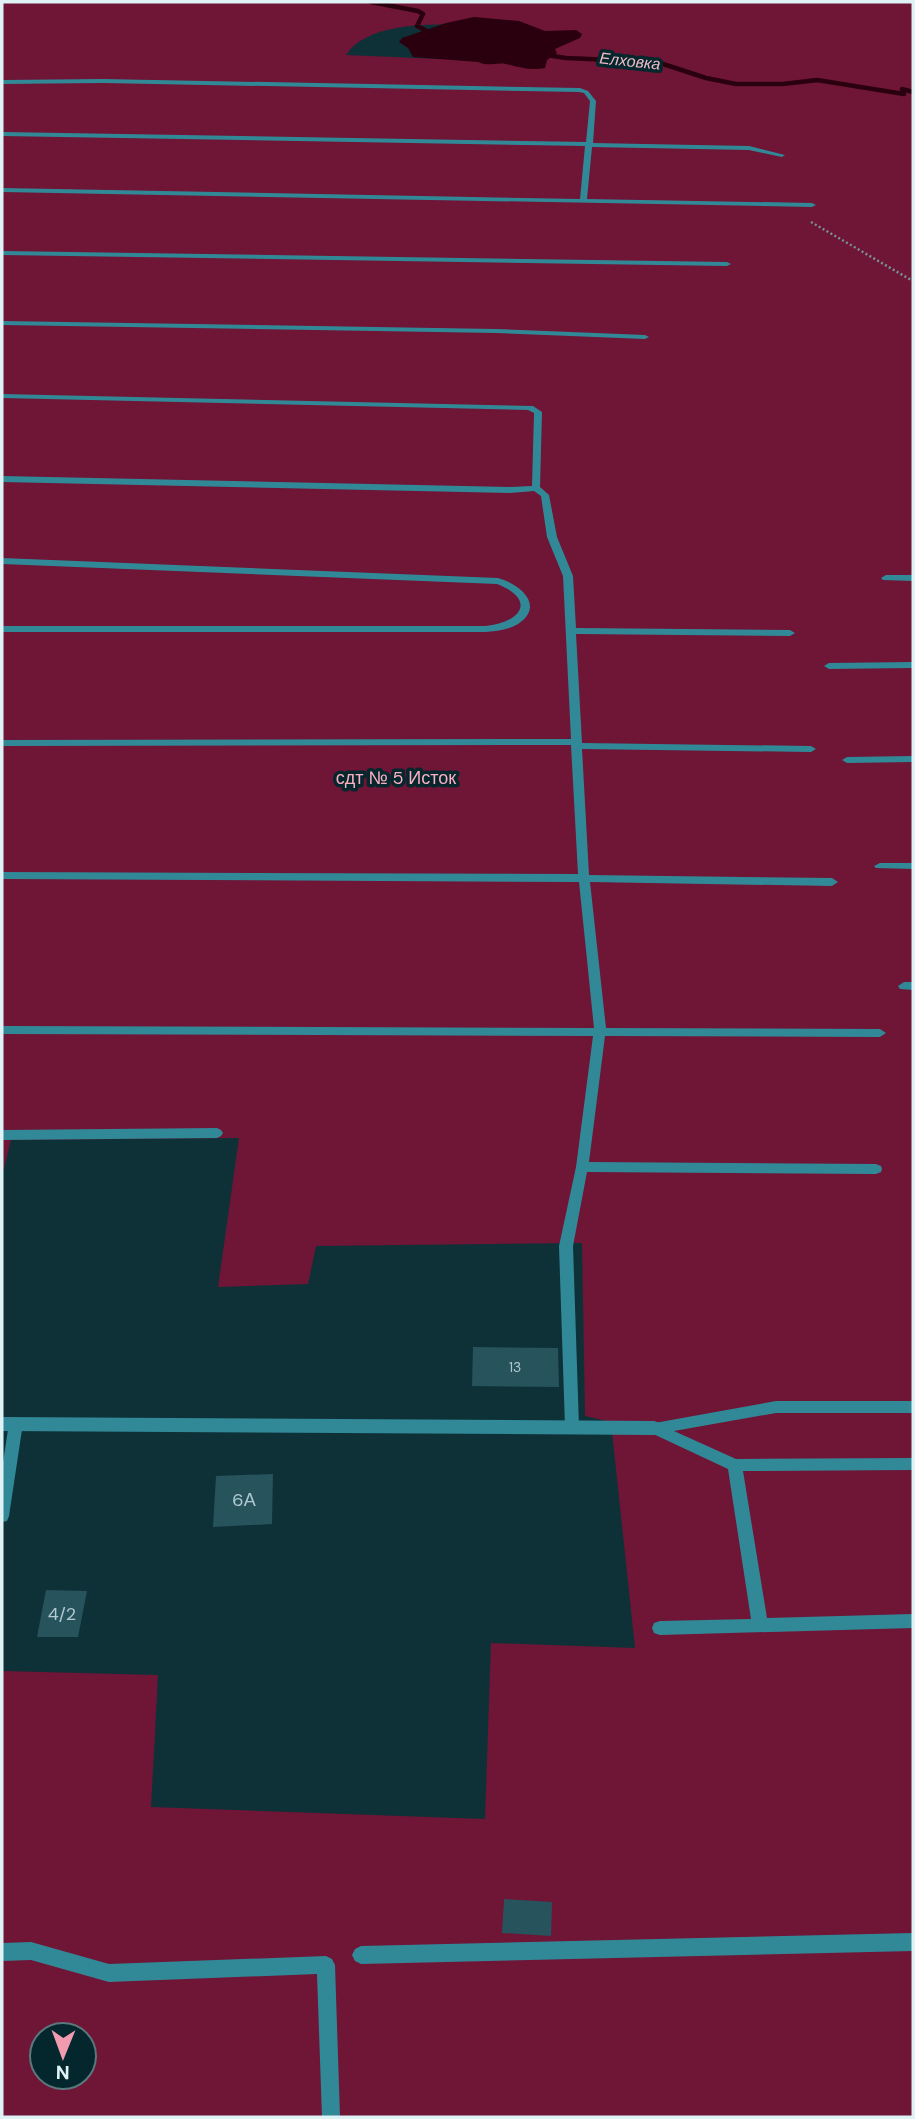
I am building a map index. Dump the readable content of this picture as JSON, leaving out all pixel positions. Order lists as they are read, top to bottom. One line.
{"water":["Елховка"],"parks":["сдт № 5 Исток"],"house_numbers":["13","6А","4/2"],"north":"bottom"}
